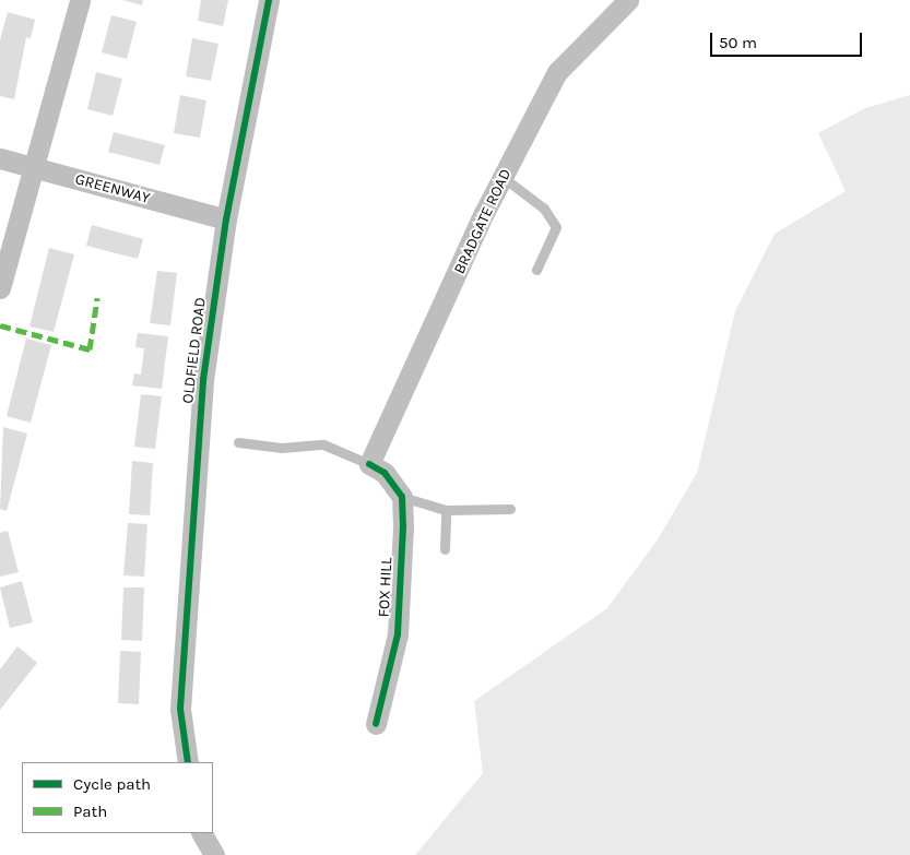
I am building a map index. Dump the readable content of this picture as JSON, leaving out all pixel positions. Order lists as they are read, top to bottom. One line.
{"streets":{"street":["GREENWAY","BRADGATE ROAD","OLDFIELD ROAD","FOX HILL"]},"crossings":[["GREENWAY","OLDFIELD ROAD"]],"legend":["Cycle path","Path"],"scale_bar":"50 m"}
